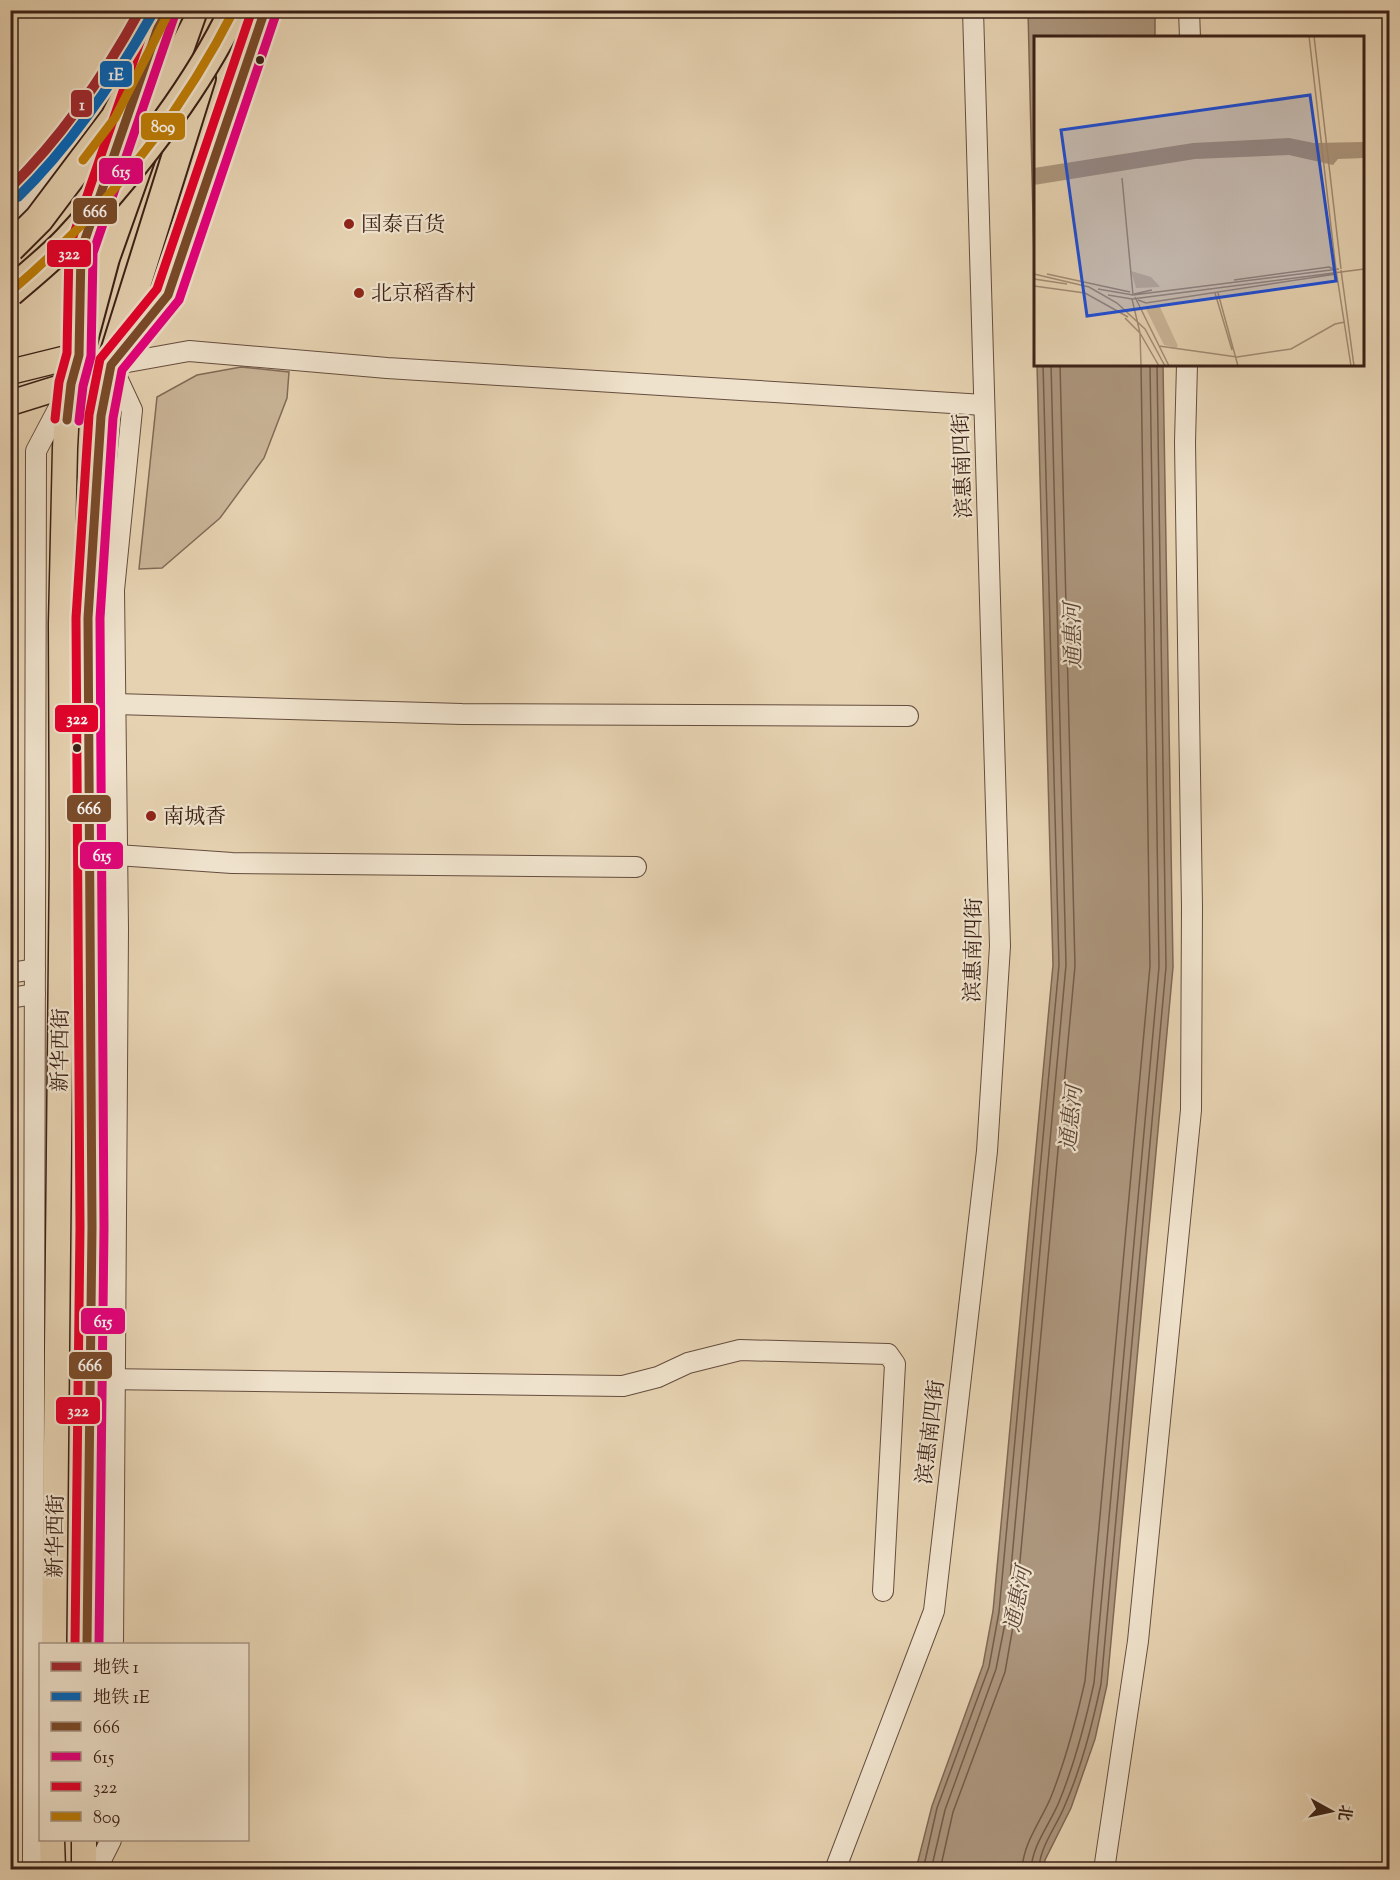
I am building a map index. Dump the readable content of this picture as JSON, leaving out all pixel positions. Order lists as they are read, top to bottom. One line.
{"streets":{"main road":["新华西街"],"street":["滨惠南四街"]},"water":["通惠河"],"places":["国泰百货","北京稻香村","南城香"],"lines":["metro line 1","transit line 666","transit line 322","transit line 809","transit line 615","metro line 1E"],"legend":["地铁 1","地铁 1E","666","615","322","809"],"north":"right"}
